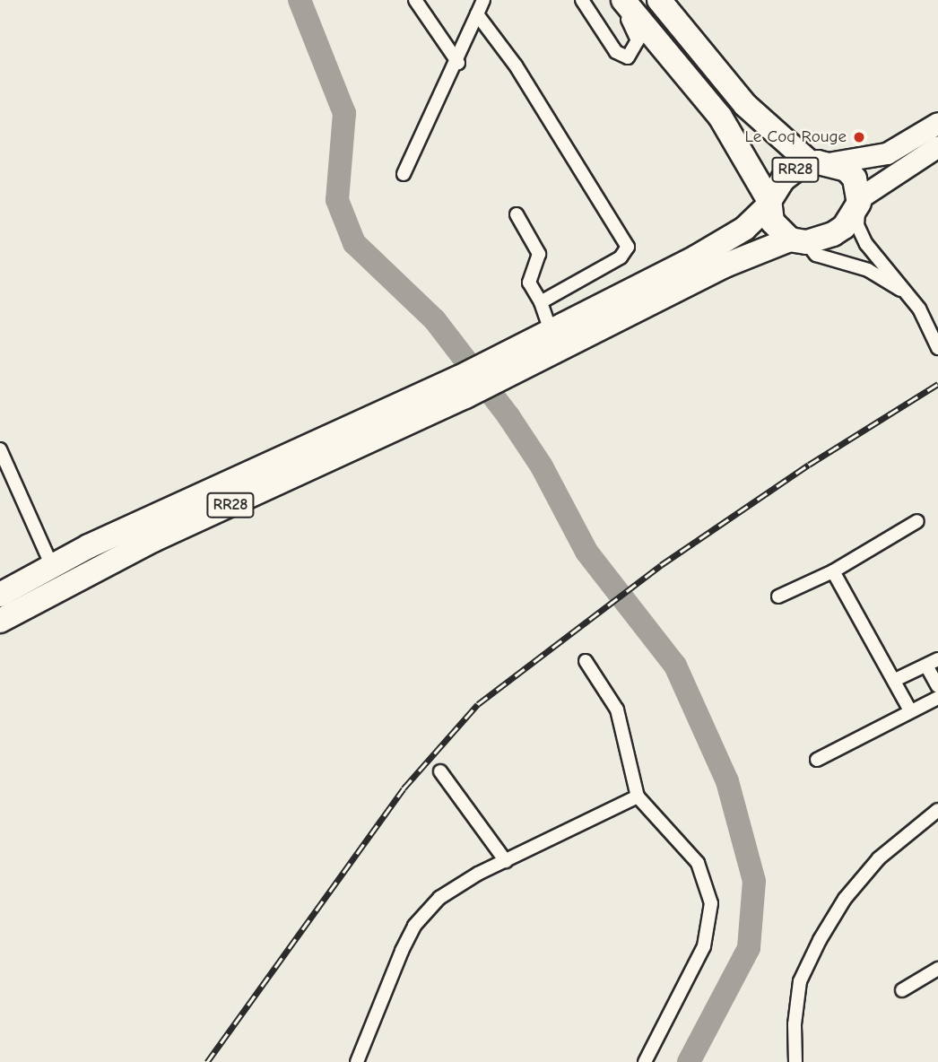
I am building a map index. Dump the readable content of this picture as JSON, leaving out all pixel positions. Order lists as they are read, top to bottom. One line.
{"streets":{"highway":["RR28"]},"places":["Le Coq Rouge"]}
